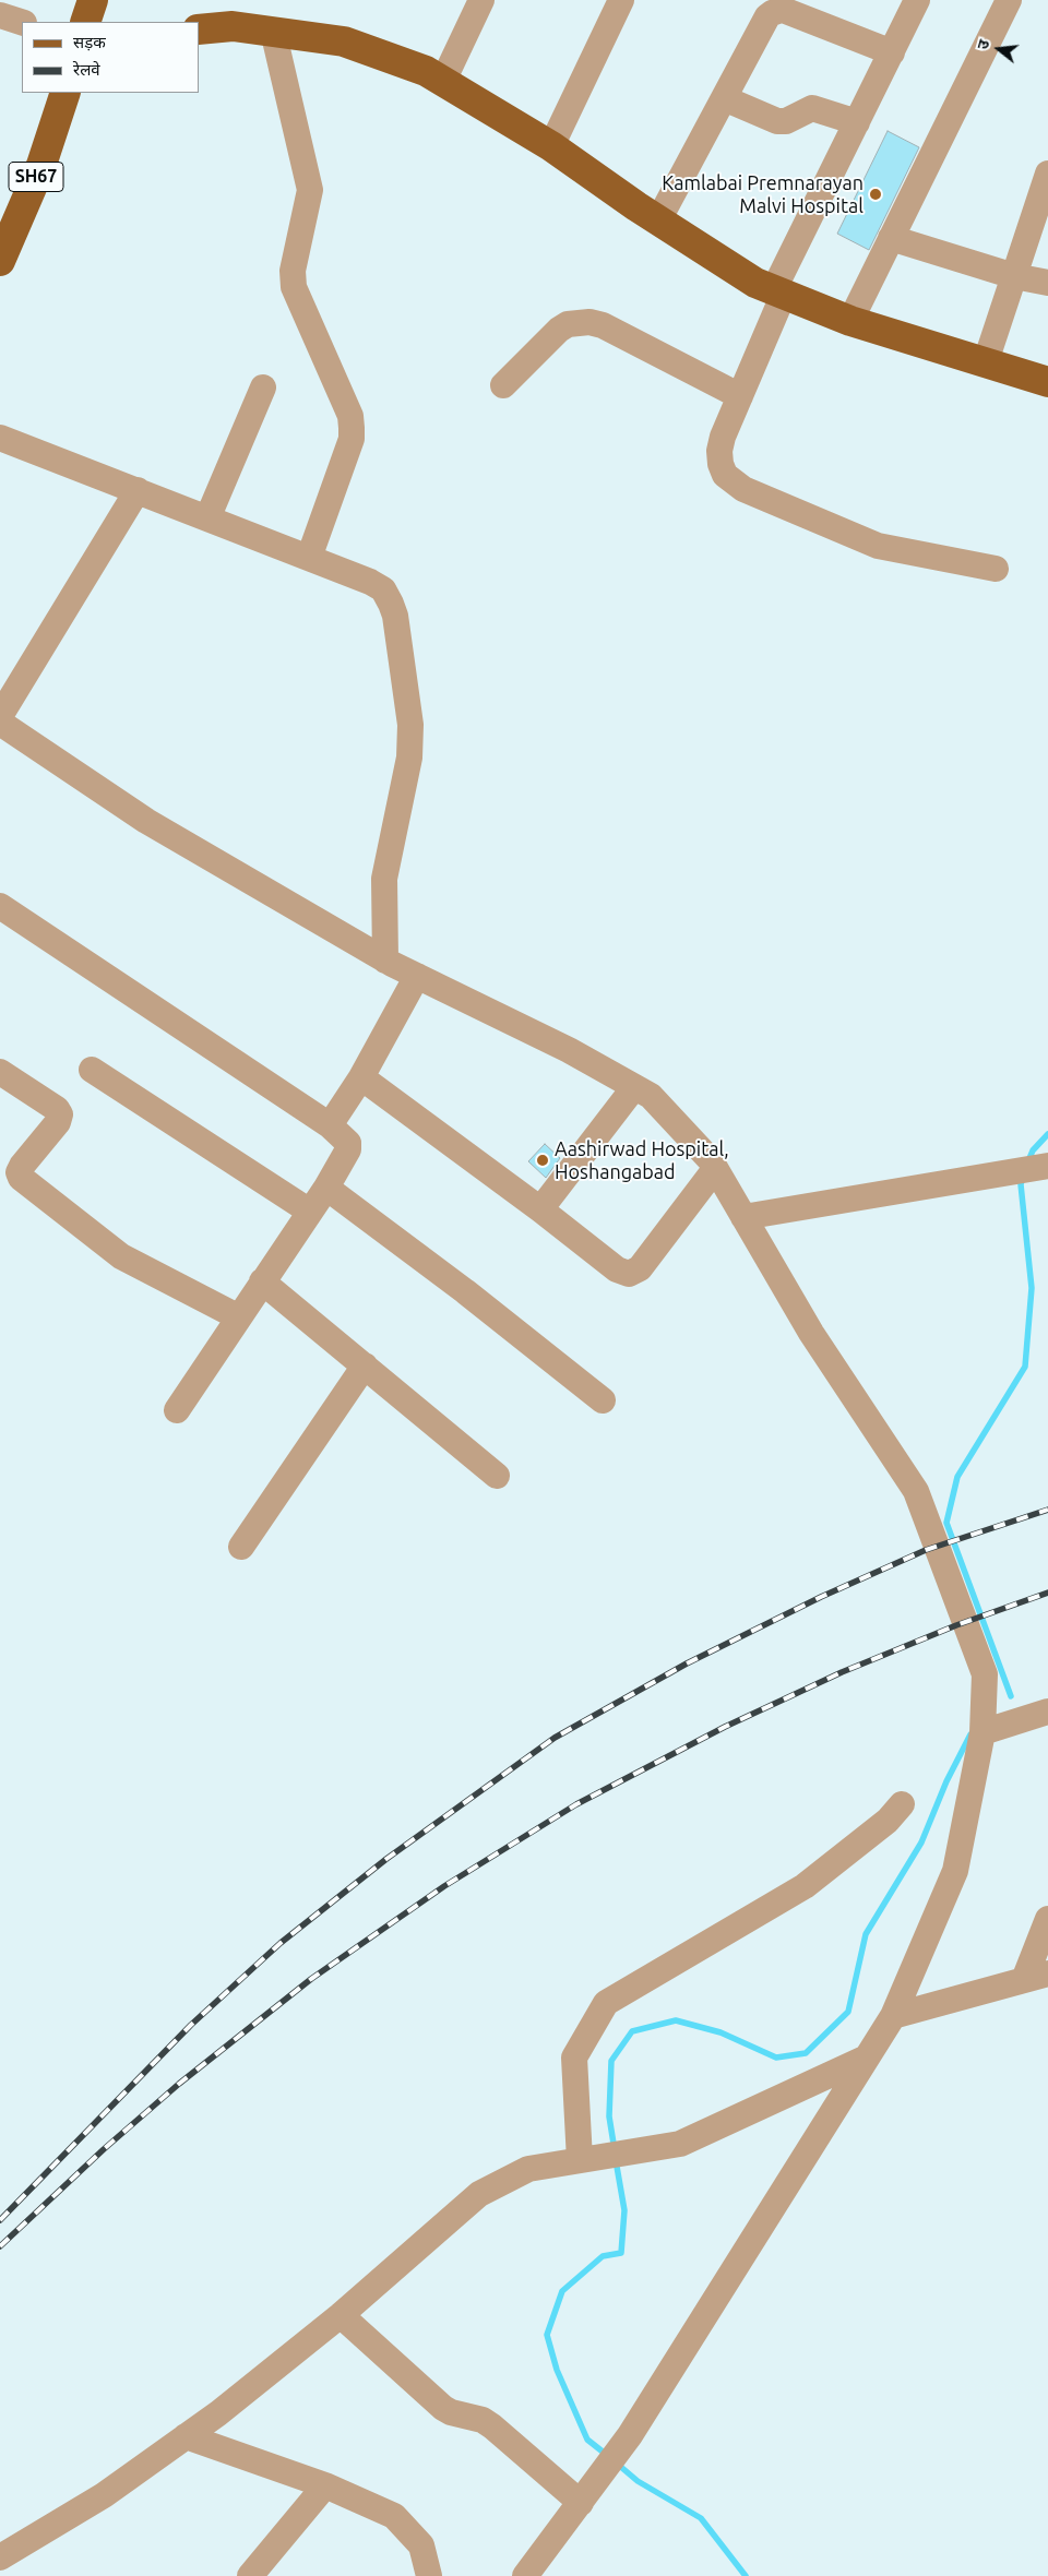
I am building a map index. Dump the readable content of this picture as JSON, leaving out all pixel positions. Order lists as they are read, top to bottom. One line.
{"streets":{"main road":["SH67"]},"places":["Kamlabai Premnarayan Malvi Hospital","Aashirwad Hospital, Hoshangabad"],"legend":["सड़क","रेलवे"],"north":"left"}
